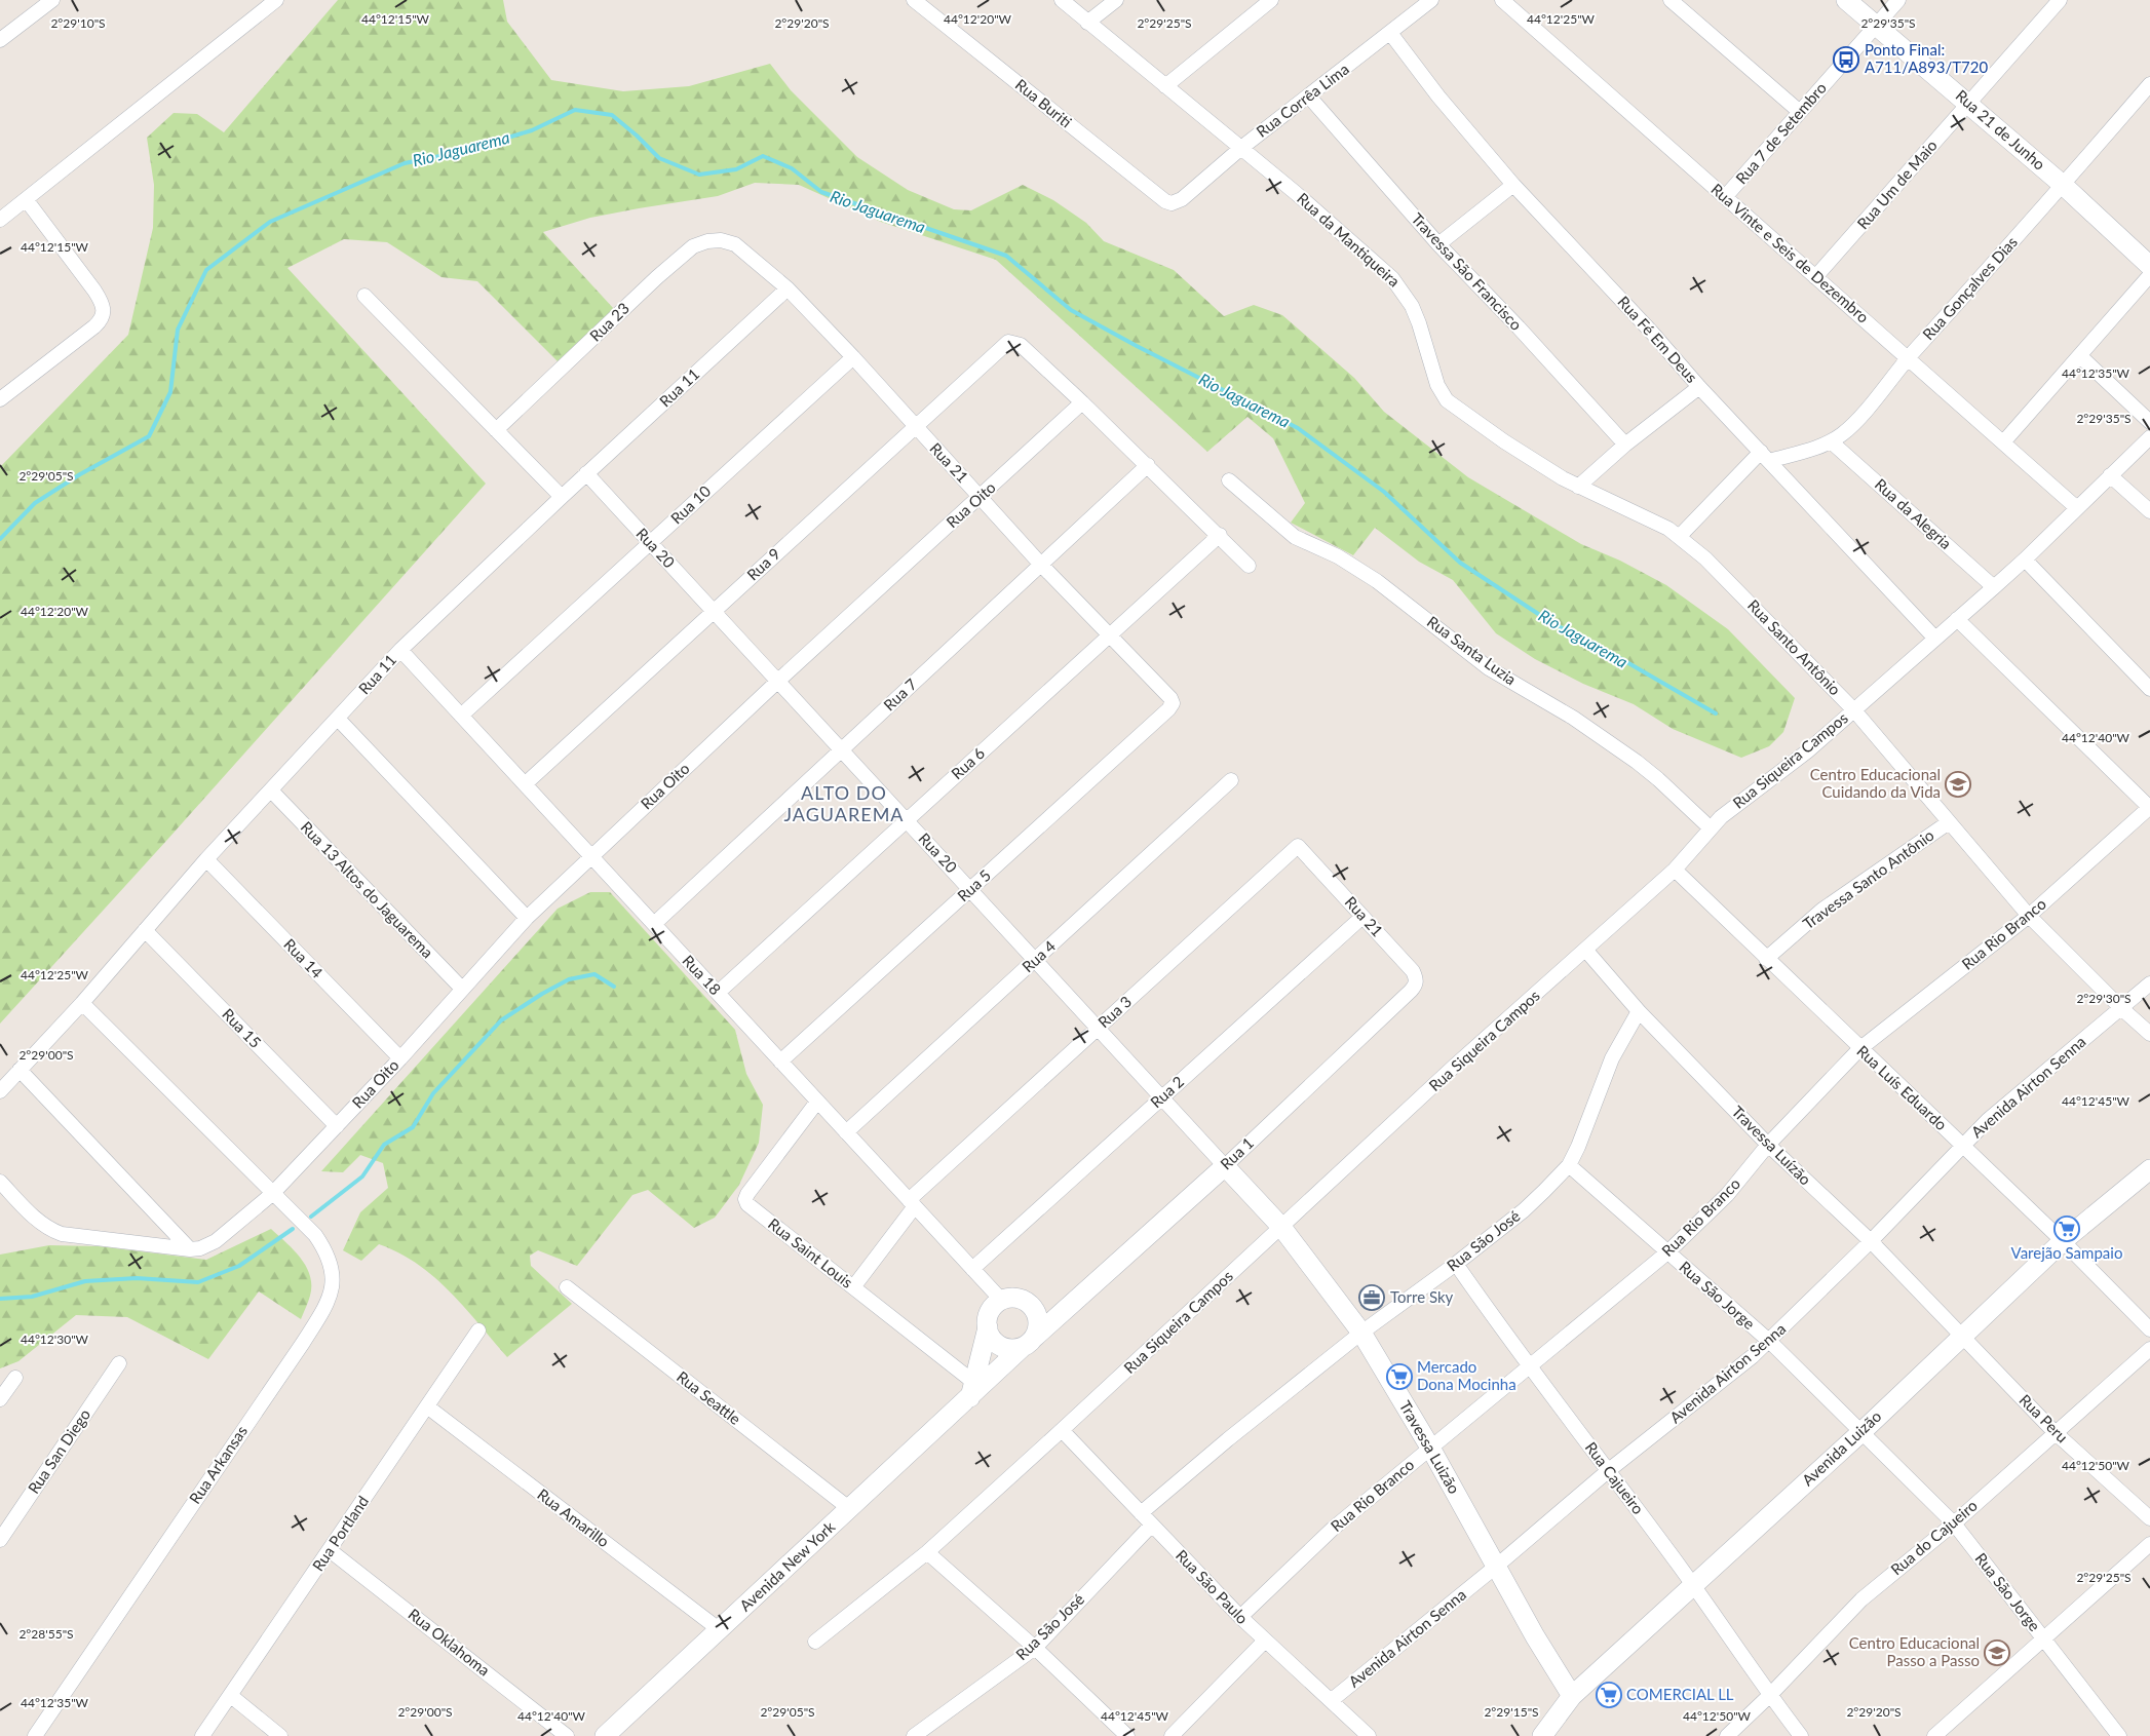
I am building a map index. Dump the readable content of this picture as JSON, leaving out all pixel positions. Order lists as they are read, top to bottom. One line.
{"streets":{"street":["Rua Corrêa Lima","Rua Buriti","Rua 21 de Junho","Rua 7 de Setembro","Rua Um de Maio","Rua da Mantiqueira","Rua Vinte e Seis de Dezembro","Travessa São Francisco","Rua Gonçalves Dias","Rua 23","Rua Fé Em Deus","Rua 11","Rua 21","Rua 10","Rua Oito","Rua da Alegria","Rua 20","Rua 9","Rua Santo Antônio","Rua Santa Luzia","Rua 7","Rua Siqueira Campos","Rua 6","Travessa Santo Antônio","Rua 5","Rua 13 Altos do Jaguarema","Rua Rio Branco","Rua 4","Rua 14","Rua 18","Rua 3","Rua 15","Avenida Airton Senna","Rua Luís Eduardo","Rua 2","Travessa Luízão","Rua 1","Rua São José","Rua Saint Louis","Rua São Jorge","Rua Seattle","Rua Peru","Travessa Luizão","Avenida Luizão","Rua San Diego","Rua Arkansas","Rua Cajueiro","Rua Amarillo","Rua Portland","Rua do Cajueiro","Avenida New York","Rua São Paulo","Rua Oklahoma"]},"crossings":[["Rua Corrêa Lima","Rua Buriti"],["Rua Corrêa Lima","Rua da Mantiqueira"],["Rua Corrêa Lima","Travessa São Francisco"],["Rua Corrêa Lima","Rua Fé Em Deus"],["Rua 21 de Junho","Rua 7 de Setembro"],["Rua 21 de Junho","Rua Um de Maio"],["Rua 21 de Junho","Rua Gonçalves Dias"],["Rua 7 de Setembro","Rua Vinte e Seis de Dezembro"],["Rua Um de Maio","Rua Vinte e Seis de Dezembro"],["Rua da Mantiqueira","Rua Santo Antônio"],["Rua Vinte e Seis de Dezembro","Rua Gonçalves Dias"],["Rua Vinte e Seis de Dezembro","Rua Siqueira Campos"],["Rua Gonçalves Dias","Rua Fé Em Deus"],["Rua Gonçalves Dias","Rua da Alegria"],["Rua 23","Rua 21"],["Rua Fé Em Deus","Rua Siqueira Campos"],["Rua 11","Rua 21"],["Rua 11","Rua 20"],["Rua 11","Rua 13 Altos do Jaguarema"],["Rua 11","Rua 14"],["Rua 11","Rua 18"],["Rua 11","Rua 15"],["Rua 11","Rua Arkansas"],["Rua 21","Rua 10"],["Rua 21","Rua Oito"],["Rua 21","Rua 9"],["Rua 21","Rua 7"],["Rua 21","Rua 6"],["Rua 21","Rua 5"],["Rua 21","Rua 3"],["Rua 21","Rua 2"],["Rua 21","Rua 1"],["Rua 10","Rua 20"],["Rua 10","Rua 18"],["Rua Oito","Rua 20"],["Rua Oito","Rua 9"],["Rua Oito","Rua 13 Altos do Jaguarema"],["Rua Oito","Rua 14"],["Rua Oito","Rua 18"],["Rua Oito","Rua 15"],["Rua Oito","Rua Arkansas"],["Rua da Alegria","Rua Siqueira Campos"],["Rua 20","Rua 9"],["Rua 20","Rua 7"],["Rua 20","Rua 6"],["Rua 20","Rua 5"],["Rua 20","Rua 4"],["Rua 20","Rua 3"],["Rua 20","Rua 2"],["Rua 20","Rua 1"],["Rua 20","Travessa Luizão"],["Rua 9","Rua 18"],["Rua Santo Antônio","Rua Siqueira Campos"],["Rua Santo Antônio","Travessa Santo Antônio"],["Rua Santo Antônio","Rua Rio Branco"],["Rua Santo Antônio","Avenida Airton Senna"],["Rua Santa Luzia","Rua Siqueira Campos"],["Rua 7","Rua 18"],["Rua Siqueira Campos","Rua Luís Eduardo"],["Rua Siqueira Campos","Travessa Luízão"],["Rua Siqueira Campos","Travessa Luizão"],["Rua Siqueira Campos","Rua São Paulo"],["Rua 6","Rua 18"],["Travessa Santo Antônio","Rua Luís Eduardo"],["Rua 5","Rua 18"],["Rua Rio Branco","Rua Luís Eduardo"],["Rua Rio Branco","Travessa Luízão"],["Rua Rio Branco","Rua São Jorge"],["Rua Rio Branco","Travessa Luizão"],["Rua Rio Branco","Rua Cajueiro"],["Rua Rio Branco","Rua São Paulo"],["Rua 4","Rua 18"],["Rua 18","Rua 3"],["Rua 18","Rua 2"],["Rua 18","Rua 1"],["Rua 18","Rua Saint Louis"],["Rua 18","Avenida New York"],["Rua 3","Rua Saint Louis"],["Avenida Airton Senna","Rua Luís Eduardo"],["Avenida Airton Senna","Travessa Luízão"],["Avenida Airton Senna","Rua São Jorge"],["Avenida Airton Senna","Travessa Luizão"],["Avenida Airton Senna","Rua Cajueiro"],["Avenida Airton Senna","Rua São Paulo"],["Rua Luís Eduardo","Avenida Luizão"],["Travessa Luízão","Rua São José"],["Travessa Luízão","Rua Peru"],["Travessa Luízão","Avenida Luizão"],["Rua 1","Travessa Luizão"],["Rua 1","Avenida New York"],["Rua São José","Rua São Jorge"],["Rua São José","Travessa Luizão"],["Rua São José","Rua Cajueiro"],["Rua São José","Rua São Paulo"],["Rua Saint Louis","Avenida New York"],["Rua São Jorge","Avenida Luizão"],["Rua São Jorge","Rua do Cajueiro"],["Rua Seattle","Avenida New York"],["Rua Peru","Avenida Luizão"],["Rua Peru","Rua do Cajueiro"],["Travessa Luizão","Avenida Luizão"],["Avenida Luizão","Rua Cajueiro"],["Rua Cajueiro","Rua do Cajueiro"],["Rua Amarillo","Rua Portland"],["Rua Amarillo","Avenida New York"],["Rua Portland","Rua Oklahoma"]],"districts":["ALTO DO JAGUAREMA"],"water":["Rio Jaguarema"],"places":{"bus stop":["Ponto Final: A711/A893/T720"],"school or university":["Centro Educacional Cuidando da Vida","Centro Educacional Passo a Passo"],"supermarket":["Varejão Sampaio","Mercado Dona Mocinha","COMERCIAL LL"],"office":["Torre Sky"]},"coordinates":["44°12'15\"W","44°12'20\"W","44°12'25\"W","2°29'25\"S","2°29'35\"S","2°29'10\"S","2°29'20\"S","44°12'35\"W","2°29'05\"S","44°12'40\"W","2°29'30\"S","2°29'00\"S","44°12'45\"W","44°12'30\"W","44°12'50\"W","2°28'55\"S","2°29'15\"S"]}
